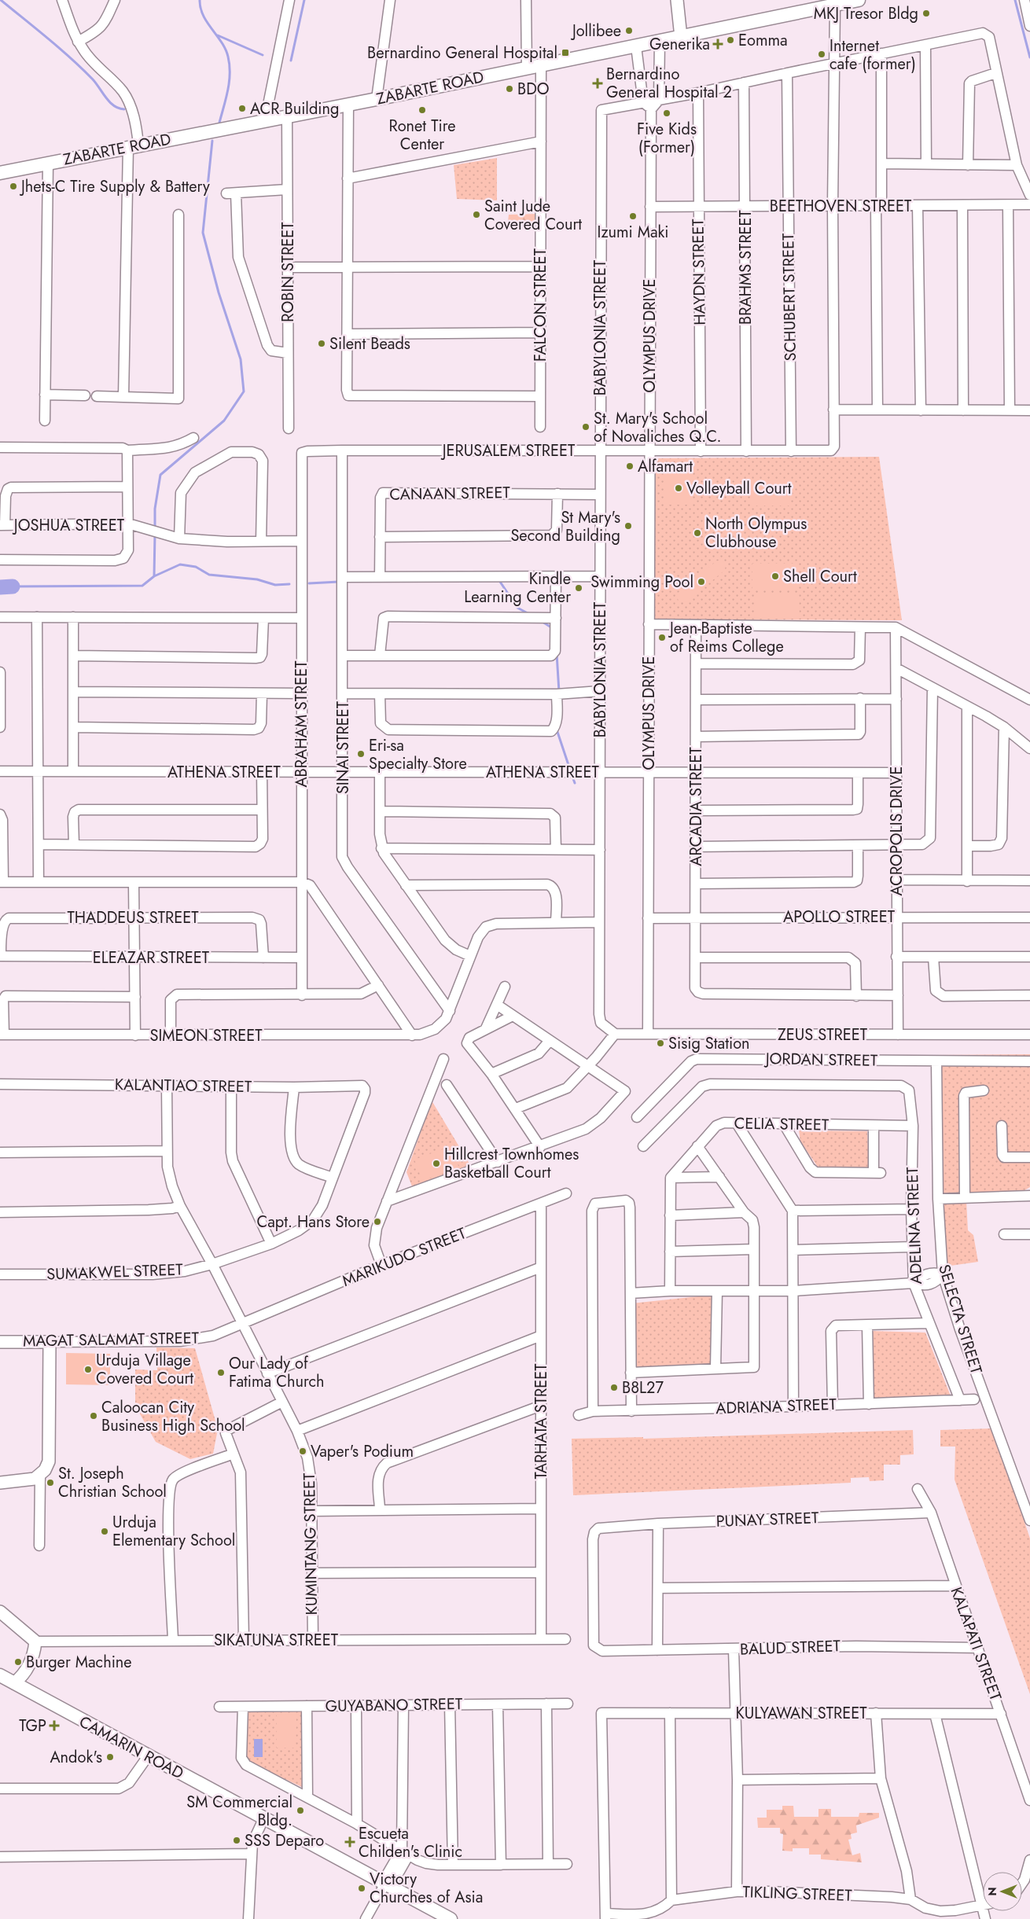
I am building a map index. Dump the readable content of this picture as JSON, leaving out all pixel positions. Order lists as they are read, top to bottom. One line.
{"streets":{"main road":["ZABARTE ROAD","CAMARIN ROAD"],"street":["BEETHOVEN STREET","BRAHMS STREET","ROBIN STREET","HAYDN STREET","SCHUBERT STREET","FALCON STREET","BABYLONIA STREET","OLYMPUS DRIVE","JERUSALEM STREET","CANAAN STREET","JOSHUA STREET","ABRAHAM STREET","SINAI STREET","ATHENA STREET","ARCADIA STREET","ACROPOLIS DRIVE","APOLLO STREET","THADDEUS STREET","ELEAZAR STREET","ZEUS STREET","SIMEON STREET","JORDAN STREET","KALANTIAO STREET","CELIA STREET","ADELINA STREET","MARIKUDO STREET","SUMAKWEL STREET","SELECTA STREET","MAGAT SALAMAT STREET","ADRIANA STREET","TARHATA STREET","PUNAY STREET","KUMINTANG STREET","SIKATUNA STREET","KALAPATI STREET","BALUD STREET","GUYABANO STREET","KULYAWAN STREET","TIKLING STREET"]},"crossings":[["ZABARTE ROAD","ROBIN STREET"],["ZABARTE ROAD","FALCON STREET"],["BEETHOVEN STREET","BRAHMS STREET"],["BEETHOVEN STREET","HAYDN STREET"],["BEETHOVEN STREET","SCHUBERT STREET"],["BEETHOVEN STREET","OLYMPUS DRIVE"],["BRAHMS STREET","JERUSALEM STREET"],["HAYDN STREET","JERUSALEM STREET"],["SCHUBERT STREET","JERUSALEM STREET"],["BABYLONIA STREET","JERUSALEM STREET"],["BABYLONIA STREET","CANAAN STREET"],["BABYLONIA STREET","ATHENA STREET"],["BABYLONIA STREET","ZEUS STREET"],["BABYLONIA STREET","SIMEON STREET"],["OLYMPUS DRIVE","JERUSALEM STREET"],["OLYMPUS DRIVE","ATHENA STREET"],["OLYMPUS DRIVE","APOLLO STREET"],["OLYMPUS DRIVE","ZEUS STREET"],["JERUSALEM STREET","ABRAHAM STREET"],["JERUSALEM STREET","SINAI STREET"],["JOSHUA STREET","ABRAHAM STREET"],["ABRAHAM STREET","ATHENA STREET"],["ABRAHAM STREET","ELEAZAR STREET"],["SINAI STREET","ATHENA STREET"],["SINAI STREET","SIMEON STREET"],["ATHENA STREET","ARCADIA STREET"],["ATHENA STREET","ACROPOLIS DRIVE"],["ARCADIA STREET","APOLLO STREET"],["ACROPOLIS DRIVE","APOLLO STREET"],["ACROPOLIS DRIVE","ZEUS STREET"],["THADDEUS STREET","ELEAZAR STREET"],["JORDAN STREET","SELECTA STREET"],["KALANTIAO STREET","SUMAKWEL STREET"],["KALANTIAO STREET","KUMINTANG STREET"],["CELIA STREET","ADELINA STREET"],["ADELINA STREET","ADRIANA STREET"],["MARIKUDO STREET","MAGAT SALAMAT STREET"],["MARIKUDO STREET","TARHATA STREET"],["MARIKUDO STREET","KUMINTANG STREET"],["SUMAKWEL STREET","KUMINTANG STREET"],["MAGAT SALAMAT STREET","KUMINTANG STREET"],["TARHATA STREET","SIKATUNA STREET"],["PUNAY STREET","KALAPATI STREET"],["PUNAY STREET","BALUD STREET"],["KUMINTANG STREET","SIKATUNA STREET"],["KALAPATI STREET","BALUD STREET"],["KALAPATI STREET","KULYAWAN STREET"],["KULYAWAN STREET","TIKLING STREET"]],"places":{"other":["MKJ Tresor Bldg","Jollibee","Eomma","Internet cafe (former)","BDO","ACR Building","Ronet Tire Center","Five Kids (Former)","Jhets-C Tire Supply & Battery","Saint Jude Covered Court","Izumi Maki","Silent Beads","St. Mary's School of Novaliches Q.C.","Alfamart","Volleyball Court","St Mary's Second Building","North Olympus Clubhouse","Shell Court","Swimming Pool","Kindle Learning Center","Jean-Baptiste of Reims College","Eri-sa Specialty Store","Sisig Station","Hillcrest Townhomes Basketball Court","Capt. Hans Store","Urduja Village Covered Court","Our Lady of Fatima Church","B8L27","Caloocan City Business High School","Vaper's Podium","St. Joseph Christian School","Urduja Elementary School","Burger Machine","Andok's","SM Commercial Bldg.","SSS Deparo","Victory Churches of Asia"],"health":["Generika","Bernardino General Hospital 2","TGP","Escueta Childen's Clinic"],"transit":["Bernardino General Hospital"]},"north":"left"}
